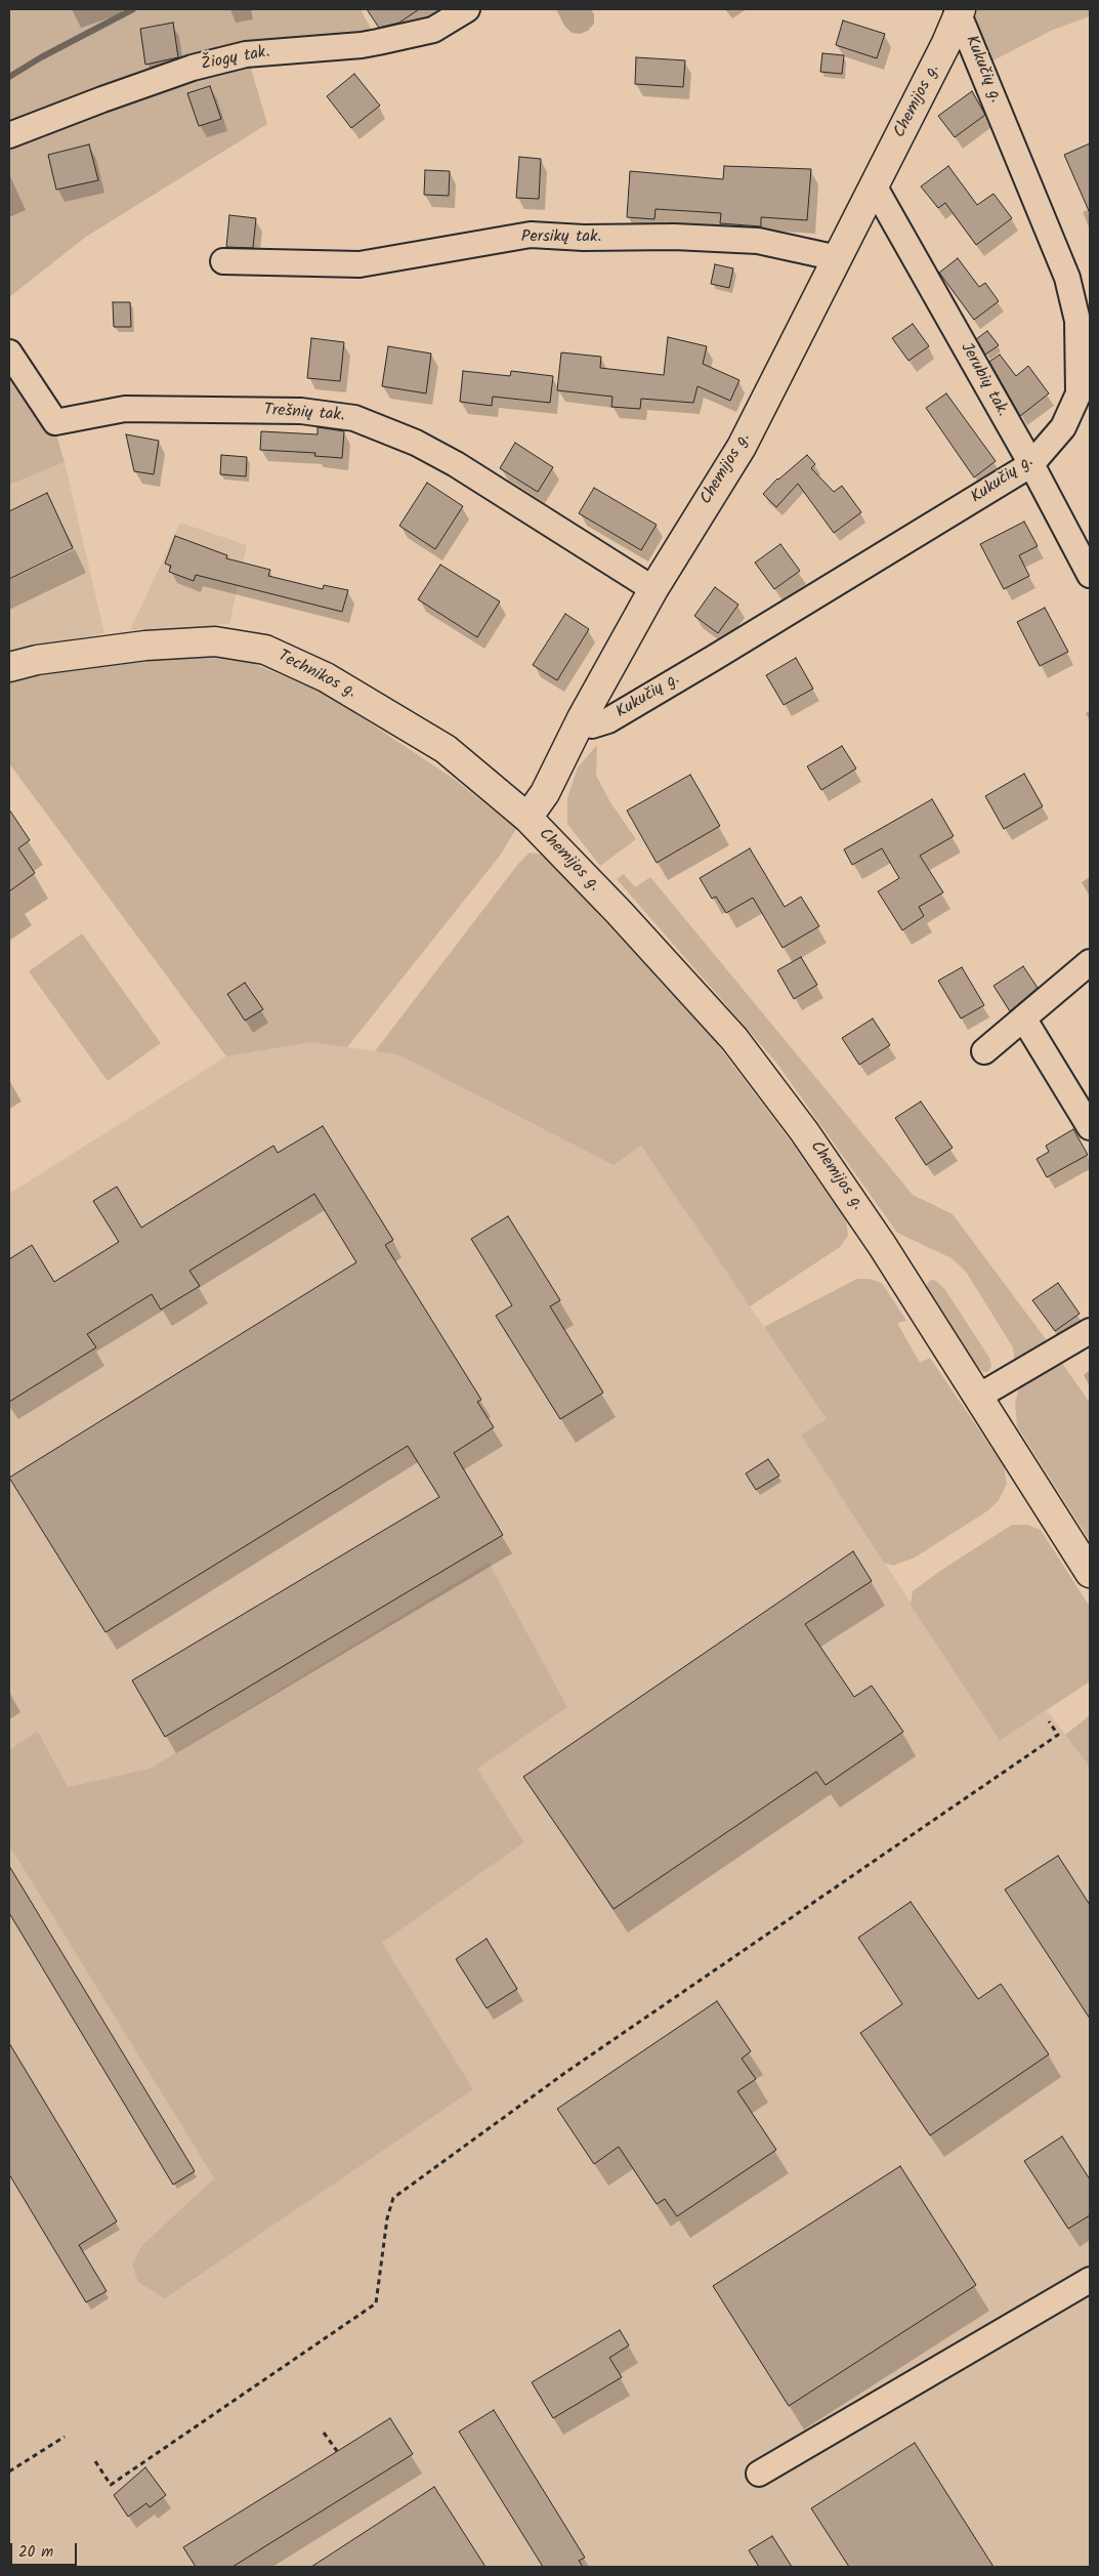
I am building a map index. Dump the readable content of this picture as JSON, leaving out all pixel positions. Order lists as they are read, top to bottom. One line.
{"streets":{"main road":["Chemijos g.","Technikos g."],"street":["Žiogų tak.","Kukučių g.","Persikų tak.","Jerubių tak.","Trešnių tak."]},"crossings":[["Kukučių g.","Chemijos g."],["Kukučių g.","Jerubių tak."],["Chemijos g.","Persikų tak."],["Chemijos g.","Jerubių tak."],["Chemijos g.","Trešnių tak."],["Chemijos g.","Technikos g."]],"scale_bar":"20 m"}
